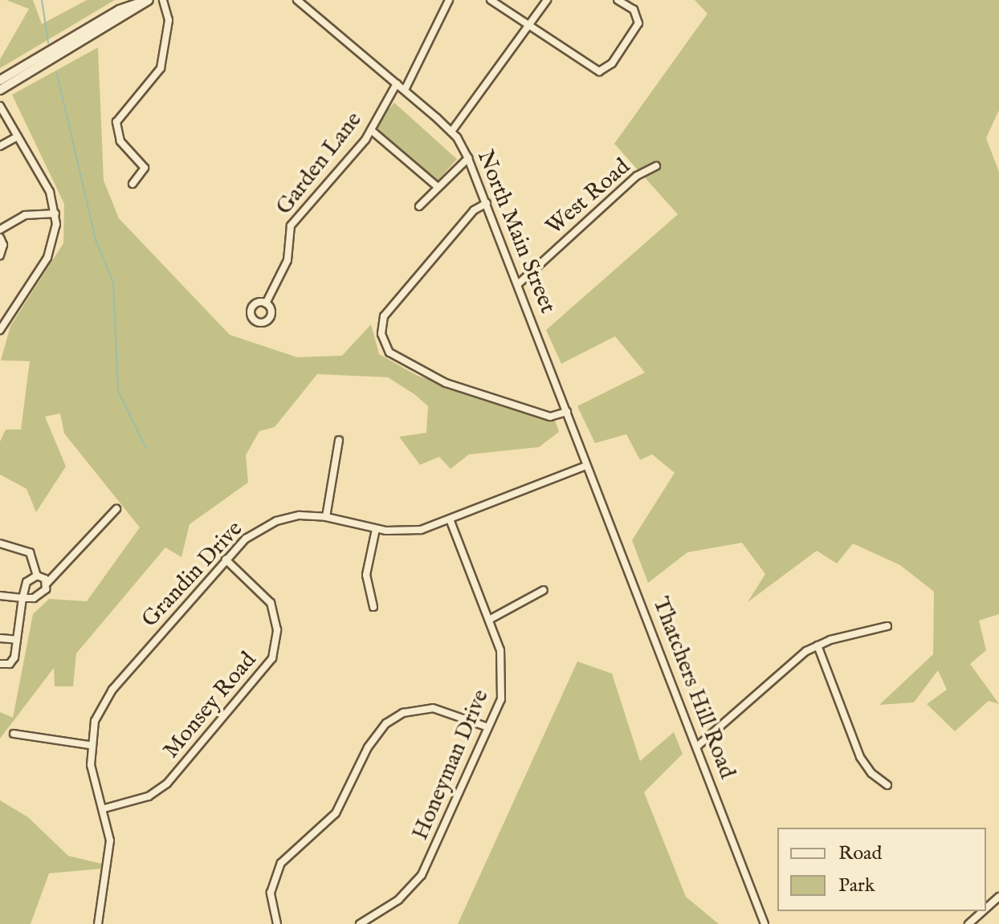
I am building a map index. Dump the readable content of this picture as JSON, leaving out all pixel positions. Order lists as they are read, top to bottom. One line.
{"streets":{"street":["Garden Lane","West Road","North Main Street","Grandin Drive","Thatchers Hill Road","Monsey Road","Honeyman Drive"]},"crossings":[["Garden Lane","North Main Street"],["West Road","North Main Street"],["North Main Street","Grandin Drive"],["North Main Street","Thatchers Hill Road"],["Grandin Drive","Thatchers Hill Road"],["Grandin Drive","Monsey Road"],["Grandin Drive","Honeyman Drive"]],"legend":["Road","Park"]}
